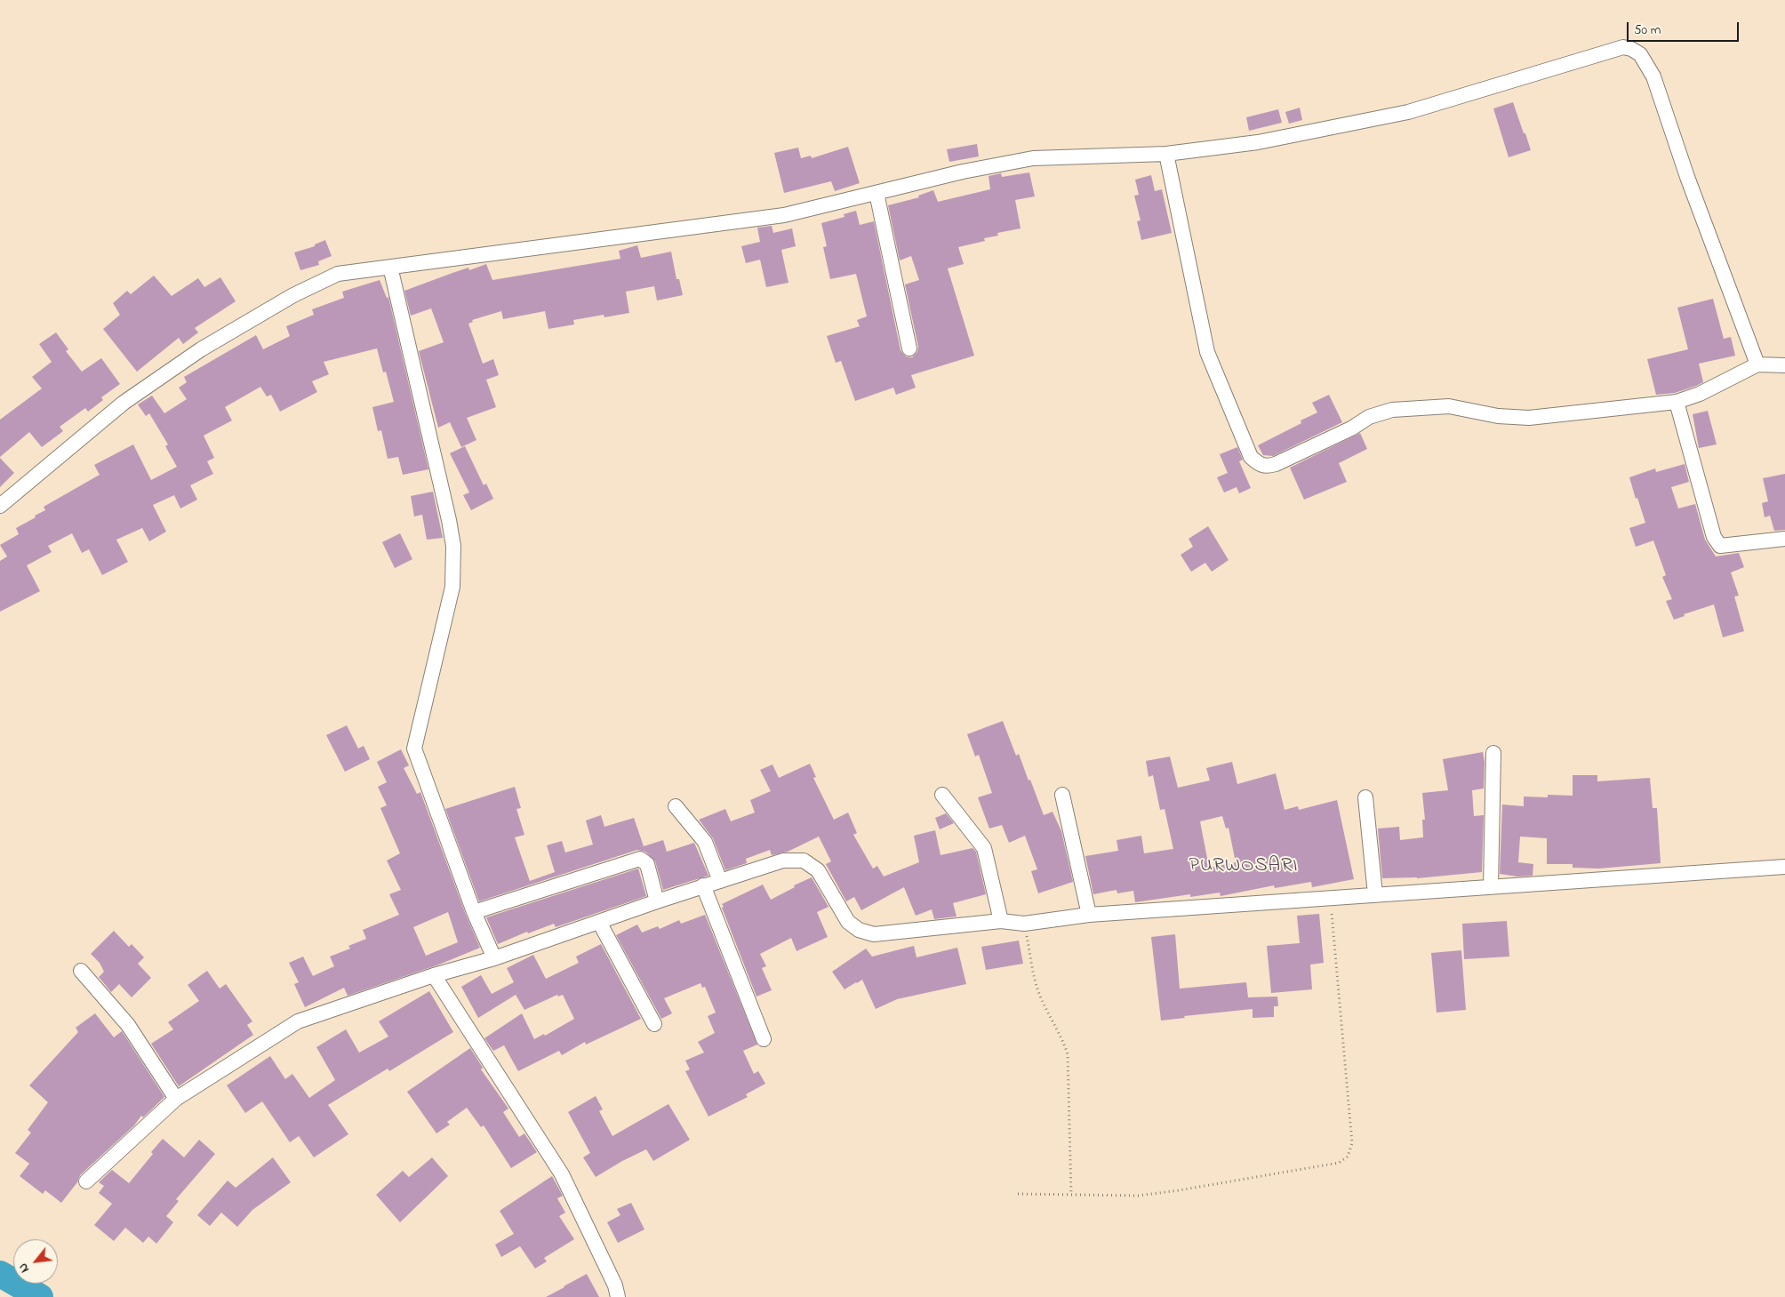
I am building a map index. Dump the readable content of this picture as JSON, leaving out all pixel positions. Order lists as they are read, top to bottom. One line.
{"districts":["PURWOSARI"],"scale_bar":"50 m","north":"bottom left"}
